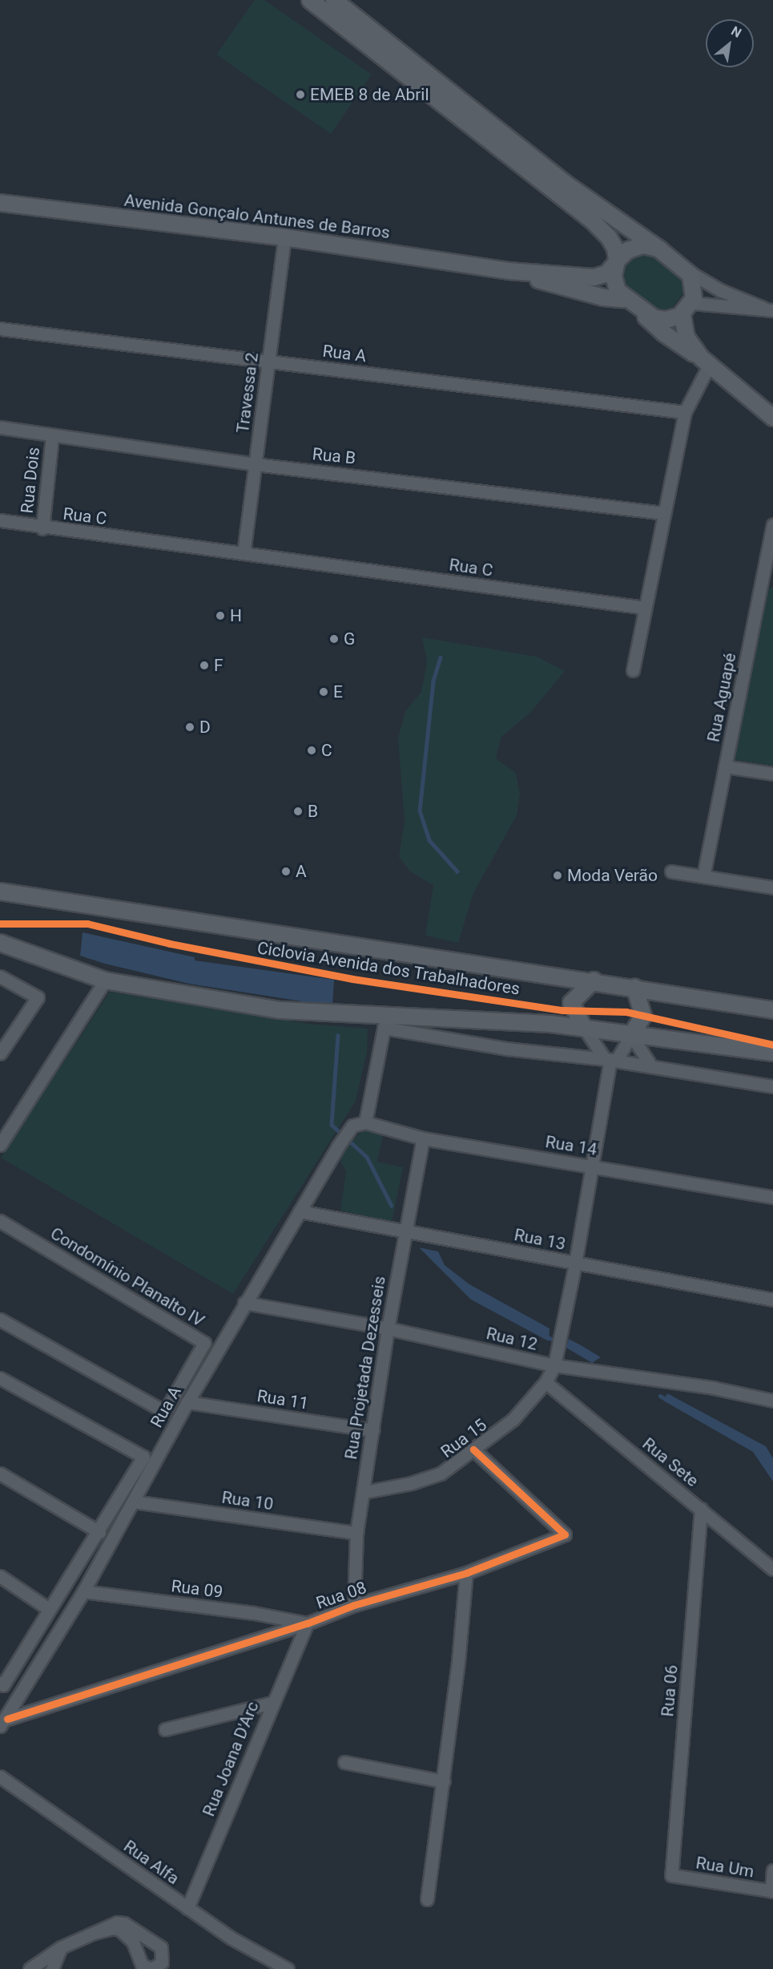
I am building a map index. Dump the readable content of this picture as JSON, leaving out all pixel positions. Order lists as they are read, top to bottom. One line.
{"streets":{"main road":["Avenida Gonçalo Antunes de Barros"],"street":["Rua A","Travessa 2","Rua B","Rua Dois","Rua C","Rua Aguapé","Rua 14","Rua 13","Condomínio Planalto IV","Rua 12","Rua Projetada Dezesseis","Rua 11","Rua 15","Rua Sete","Rua 10","Rua 09","Rua 08","Rua 06","Rua Joana D'Arc","Rua Alfa","Rua Um"],"cycle path":["Ciclovia Avenida dos Trabalhadores"]},"crossings":[["Avenida Gonçalo Antunes de Barros","Travessa 2"],["Rua A","Travessa 2"],["Rua A","Rua 14"],["Rua A","Rua 13"],["Rua A","Rua 12"],["Rua A","Rua 11"],["Rua A","Rua 10"],["Rua A","Rua 09"],["Rua A","Rua 08"],["Travessa 2","Rua B"],["Travessa 2","Rua C"],["Rua B","Rua Dois"],["Rua Dois","Rua C"],["Rua 14","Rua Projetada Dezesseis"],["Rua 13","Rua Projetada Dezesseis"],["Rua 13","Rua 15"],["Rua 12","Rua Projetada Dezesseis"],["Rua 12","Rua 15"],["Rua Projetada Dezesseis","Rua 11"],["Rua Projetada Dezesseis","Rua 15"],["Rua Projetada Dezesseis","Rua 10"],["Rua Projetada Dezesseis","Rua 08"],["Rua 15","Rua Sete"],["Rua 15","Rua 08"],["Rua Sete","Rua 06"],["Rua 09","Rua 08"],["Rua 09","Rua Joana D'Arc"],["Rua 08","Rua Joana D'Arc"],["Rua 06","Rua Um"],["Rua Joana D'Arc","Rua Alfa"]],"places":["EMEB 8 de Abril","H","G","F","E","D","C","B","A","Moda Verão"],"north":"top right"}
